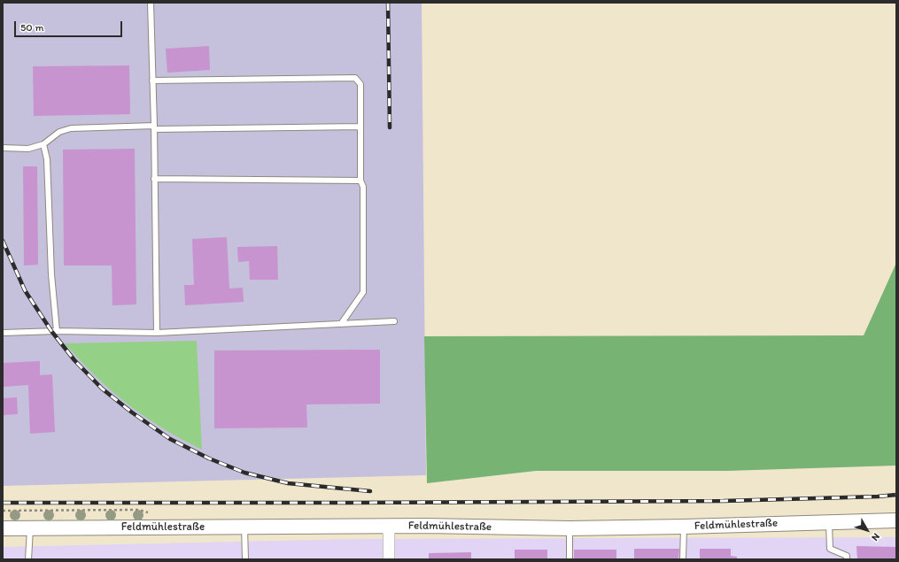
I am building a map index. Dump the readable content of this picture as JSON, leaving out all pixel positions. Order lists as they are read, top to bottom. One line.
{"streets":{"street":["Feldmühlestraße"]},"scale_bar":"50 m","north":"bottom right"}
